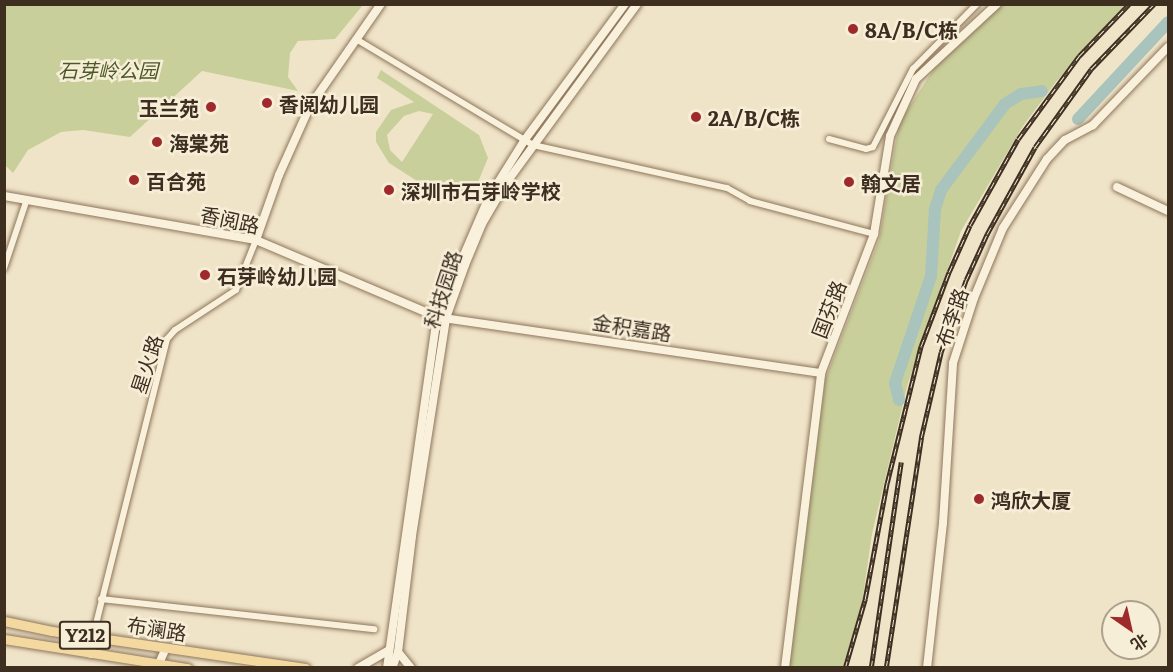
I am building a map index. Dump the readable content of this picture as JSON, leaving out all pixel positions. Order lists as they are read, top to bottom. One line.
{"streets":{"main road":["香阅路","科技园路","国芬路","布李路","金积嘉路","星火路","布澜路","Y212"]},"crossings":[["香阅路","科技园路"],["香阅路","金积嘉路"],["香阅路","星火路"],["科技园路","金积嘉路"],["国芬路","金积嘉路"],["星火路","布澜路"]],"parks":["石芽岭公园"],"places":["8A/B/C栋","香阅幼儿园","玉兰苑","2A/B/C栋","海棠苑","百合苑","翰文居","深圳市石芽岭学校","石芽岭幼儿园","鸿欣大厦"],"north":"bottom right"}
